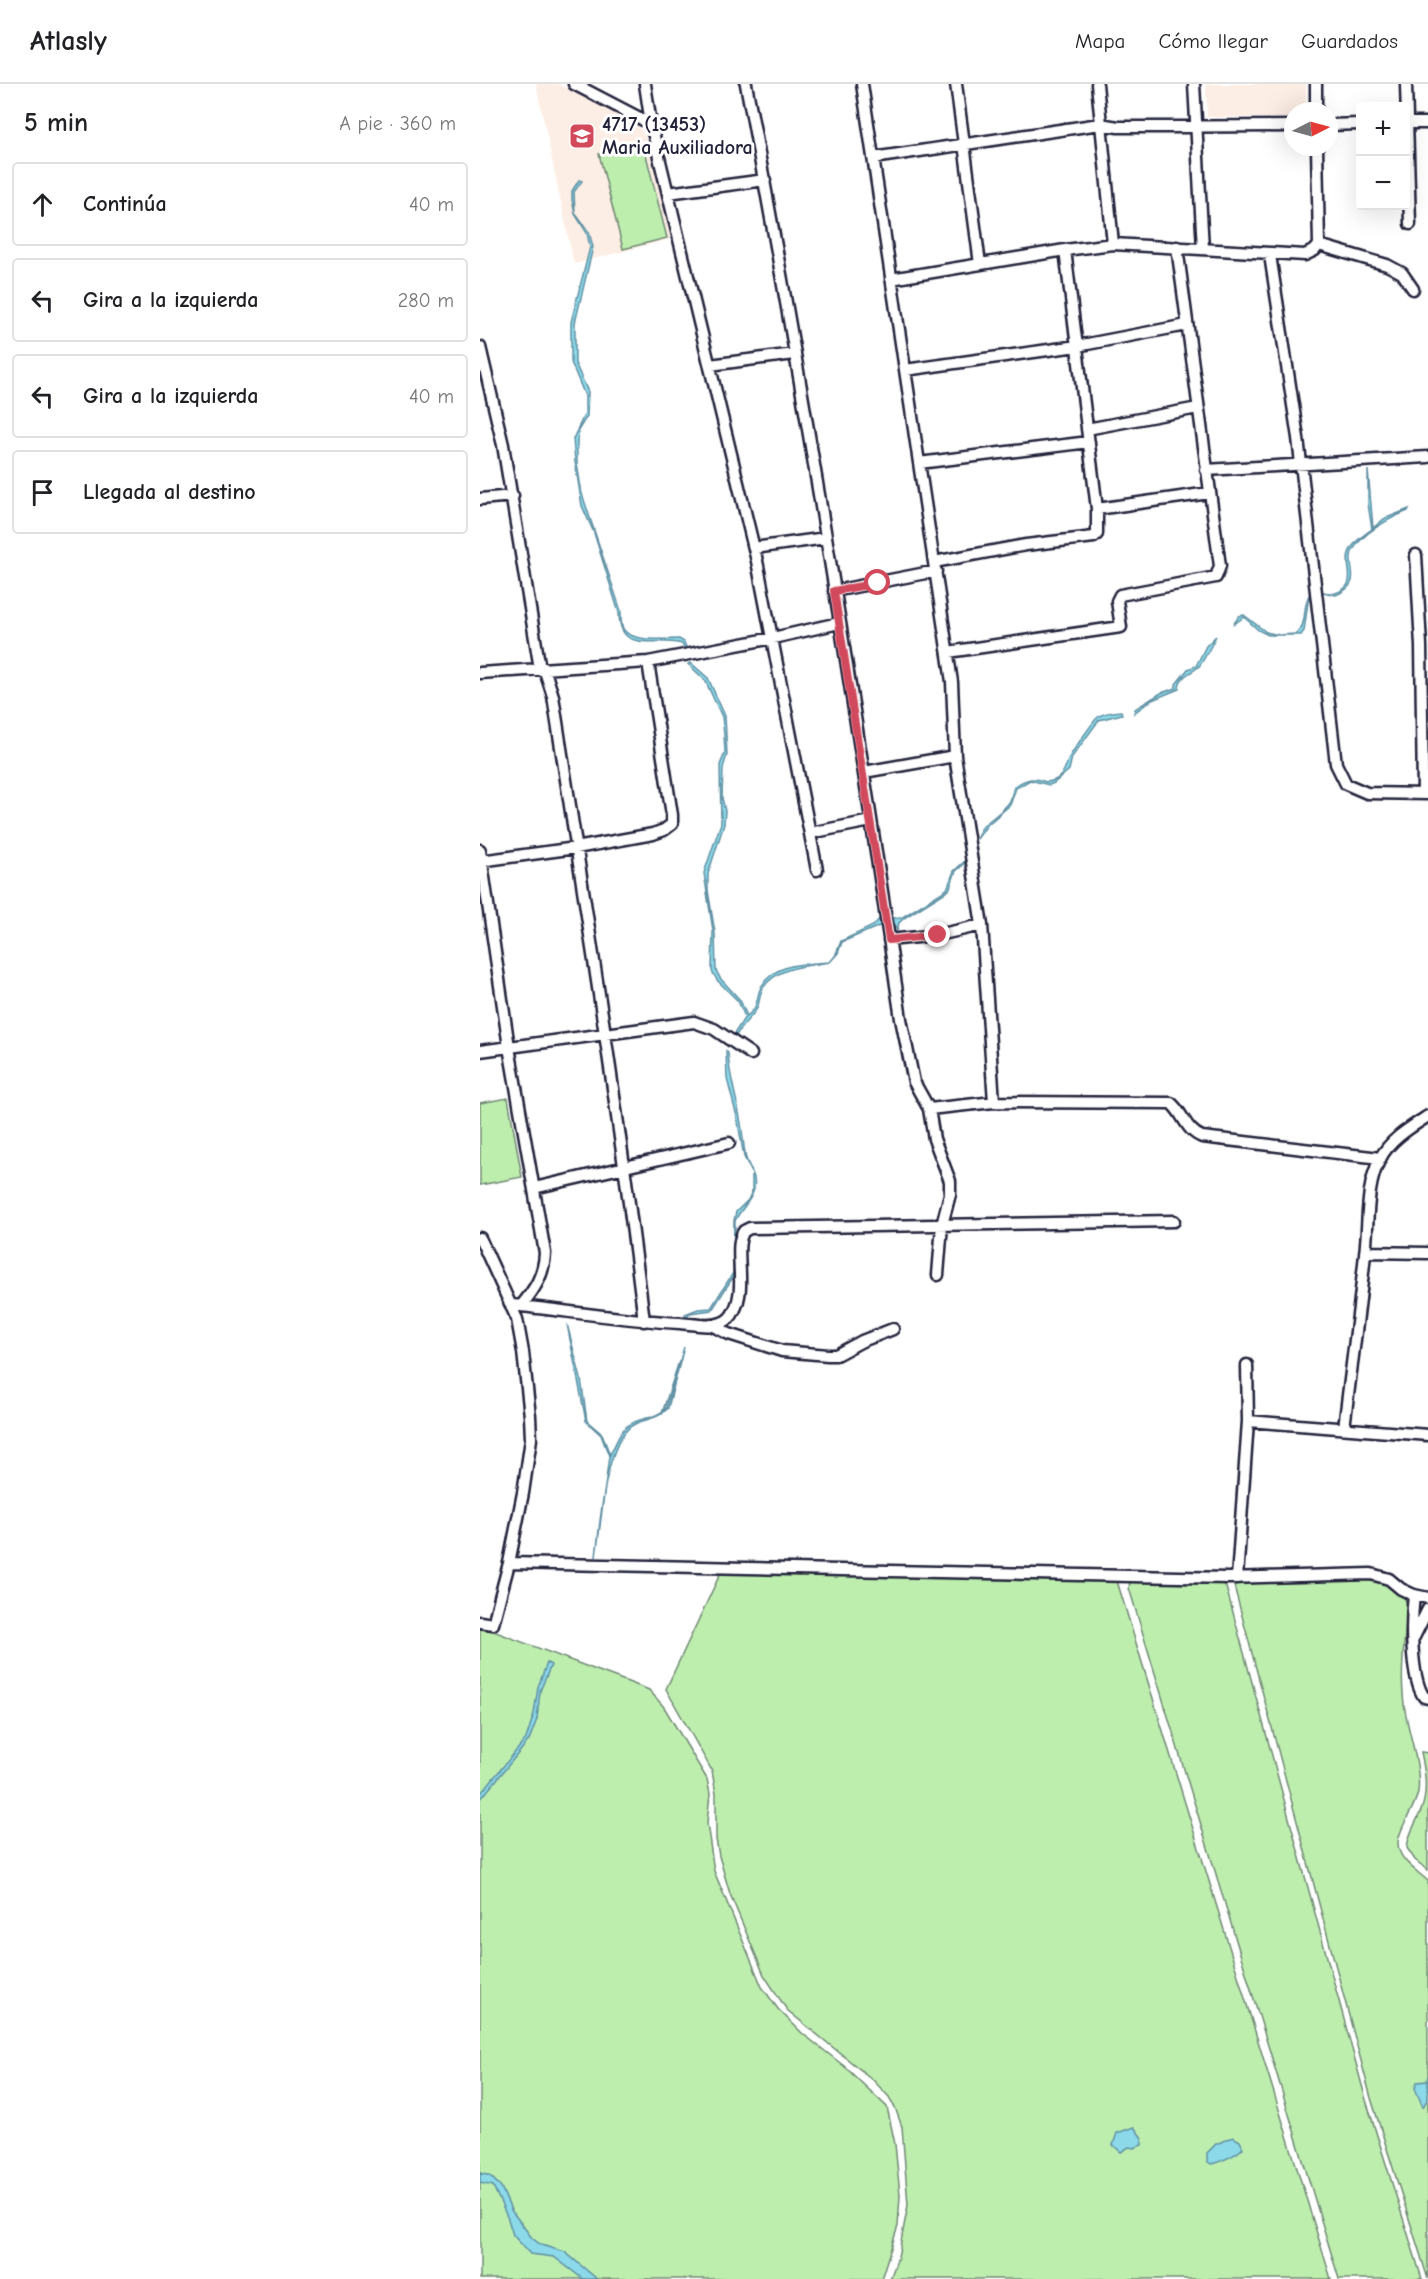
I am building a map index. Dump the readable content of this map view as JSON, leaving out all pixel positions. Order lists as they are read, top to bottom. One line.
{"places":{"school or university":["4717 (13453) Maria Auxiliadora"]},"north":"right","page":{"header":"Atlasly","nav":["Mapa","Cómo llegar","Guardados"],"heading":["5 min","A pie · 360 m"],"map_buttons":["+","−"],"list":[["Continúa","40 m"],["Gira a la izquierda","280 m"],["Gira a la izquierda","40 m"],"Llegada al destino"]}}
